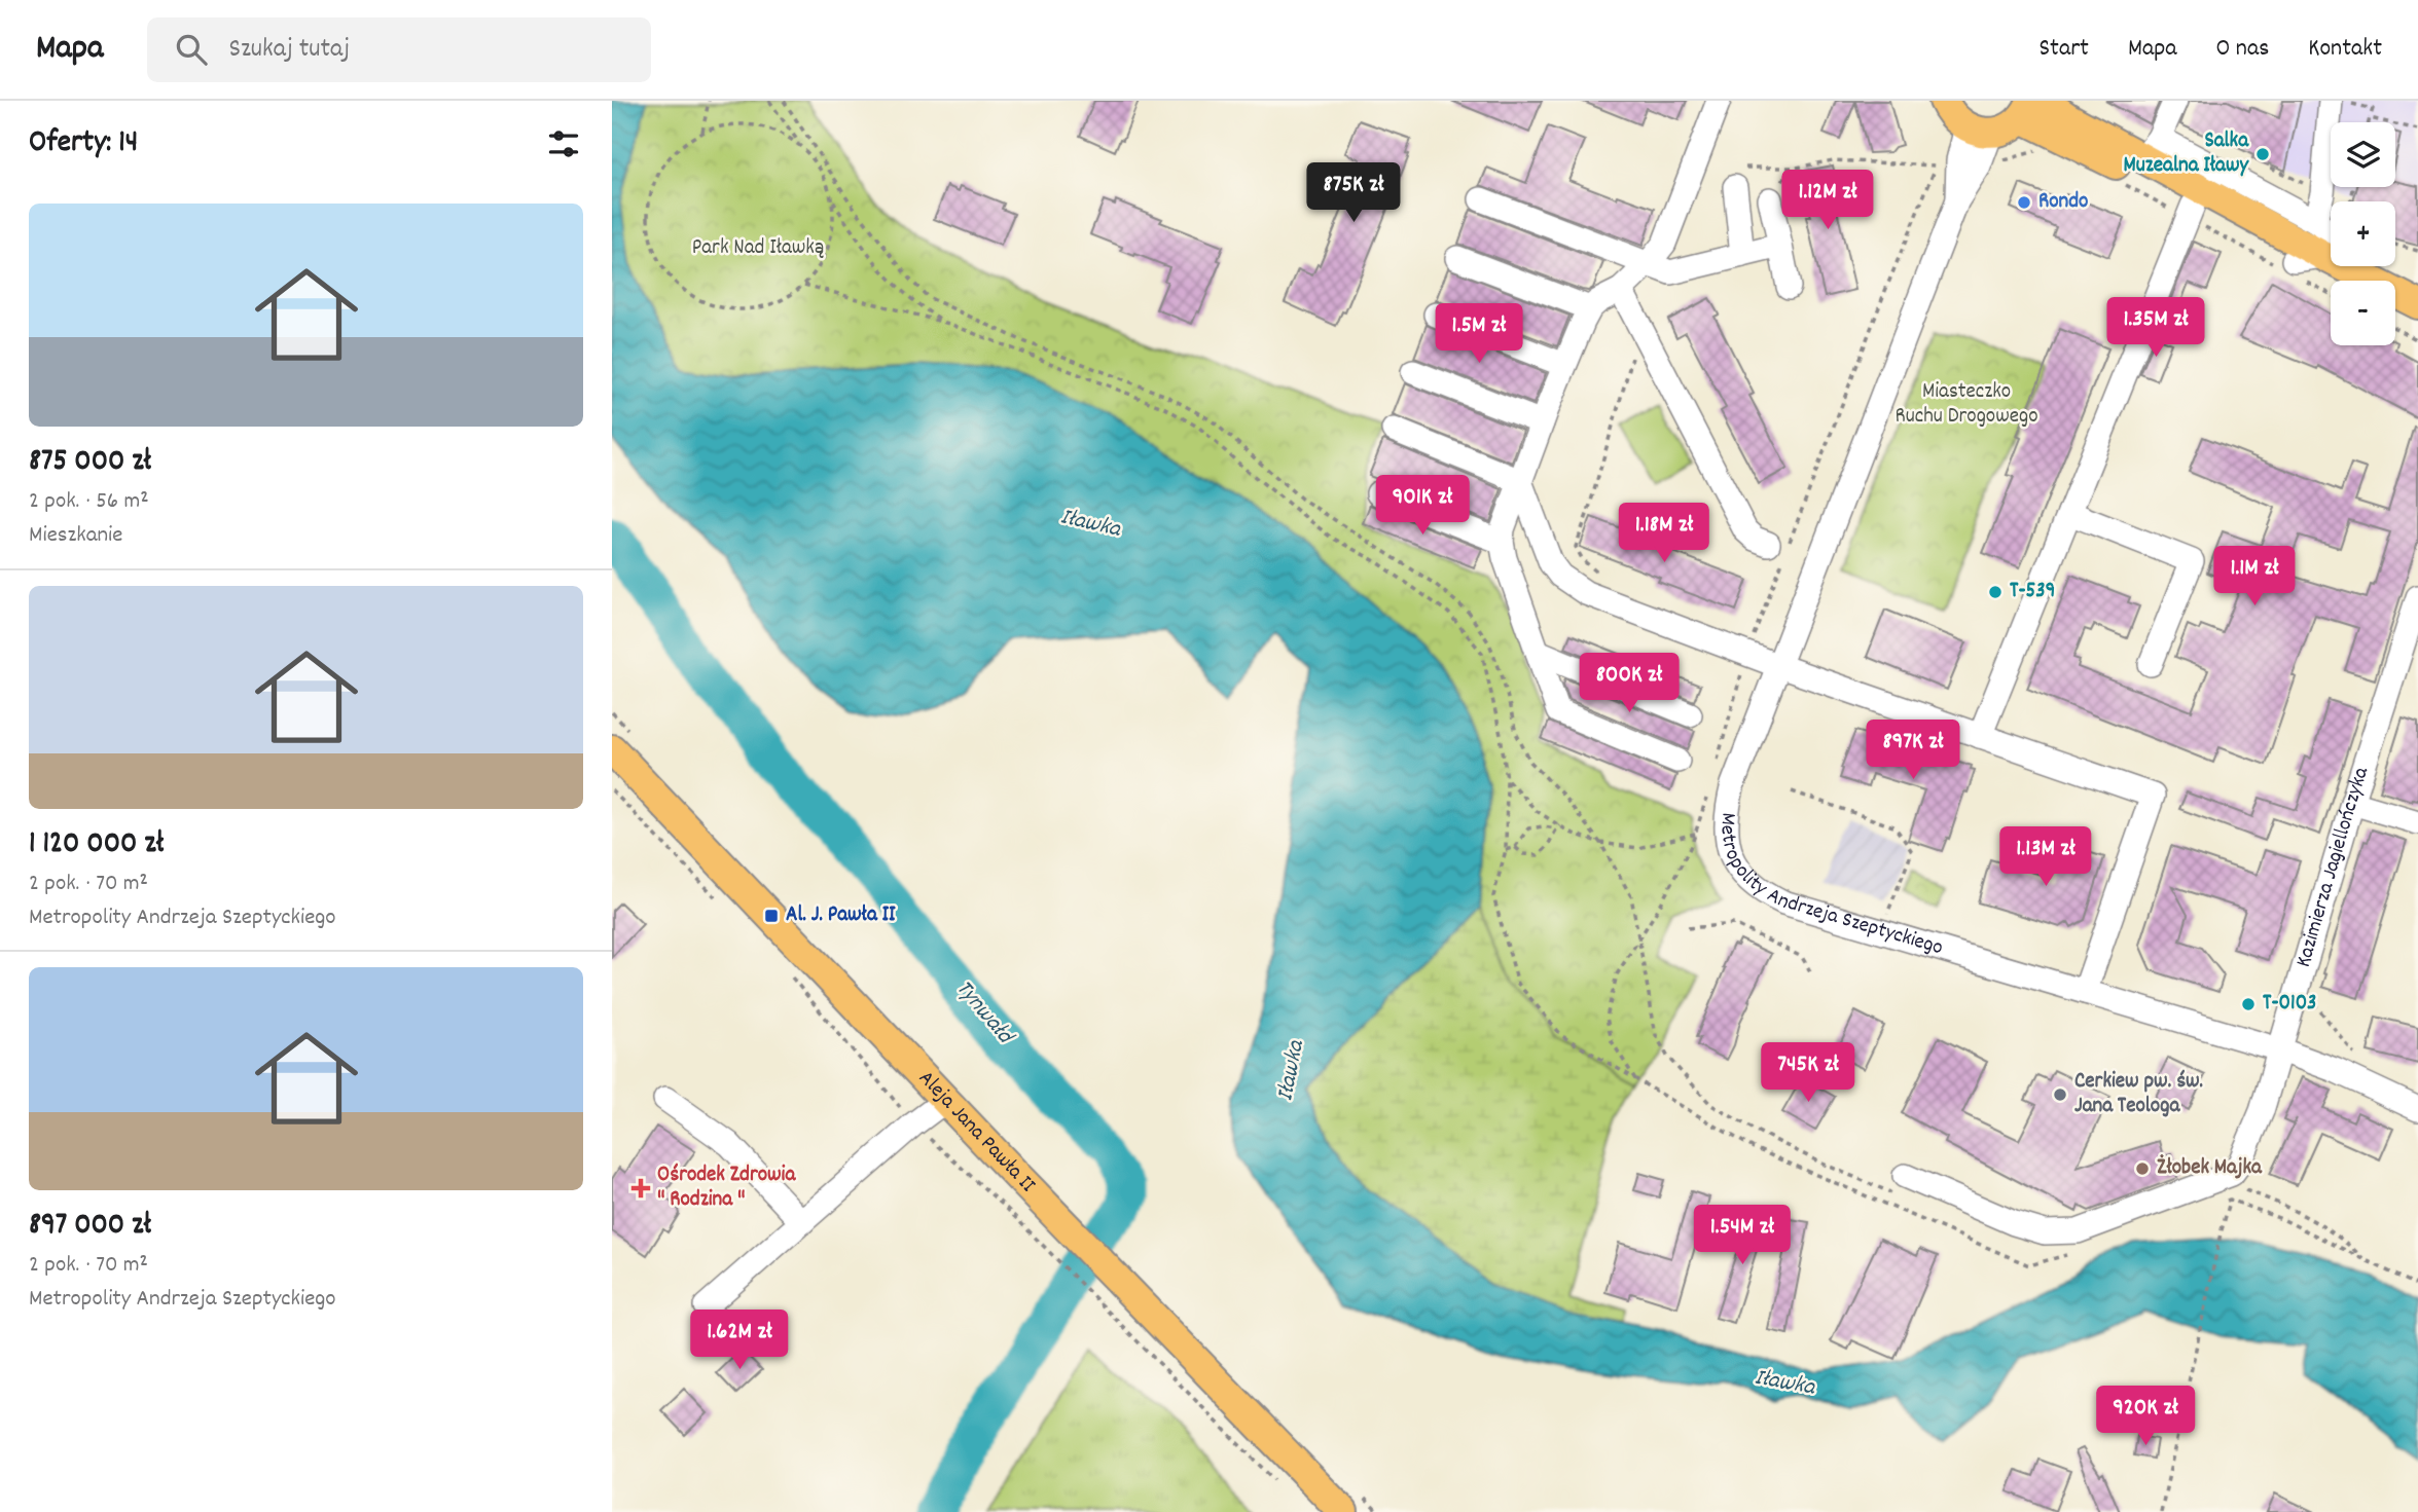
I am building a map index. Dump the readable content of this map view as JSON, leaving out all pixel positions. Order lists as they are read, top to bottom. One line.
{"streets":{"main road":["Aleja Jana Pawła II"],"street":["Kazimierza Jagiellończyka","Metropolity Andrzeja Szeptyckiego"]},"crossings":[["Kazimierza Jagiellończyka","Metropolity Andrzeja Szeptyckiego"]],"water":["Iławka","Tynwałd"],"parks":["Park Nad Iławką","Miasteczko Ruchu Drogowego"],"places":{"other":["Salka Muzealna Iławy","Rondo","T-539","T-0103","Cerkiew pw. św. Jana Teologa","Żłobek Majka"],"transit":["Al. J. Pawła II"],"health":["Ośrodek Zdrowia \" Rodzina \""]},"page":{"header":"Mapa","search":"Szukaj tutaj","nav":["Start","Mapa","O nas","Kontakt"],"heading":"Oferty: 14","map_buttons":["+","−"],"price":["875K zł","1.12M zł","1.35M zł","1.5M zł","901K zł","1.18M zł","1.1M zł","800K zł","897K zł","1.13M zł","745K zł","1.54M zł","1.62M zł","920K zł"],"list":[{"name":"875 000 zł","note":"2 pok. · 56 m² · Mieszkanie"},{"name":"1 120 000 zł","note":"2 pok. · 70 m² · Metropolity Andrzeja Szeptyckiego"},{"name":"897 000 zł","note":"2 pok. · 70 m² · Metropolity Andrzeja Szeptyckiego"}]}}
